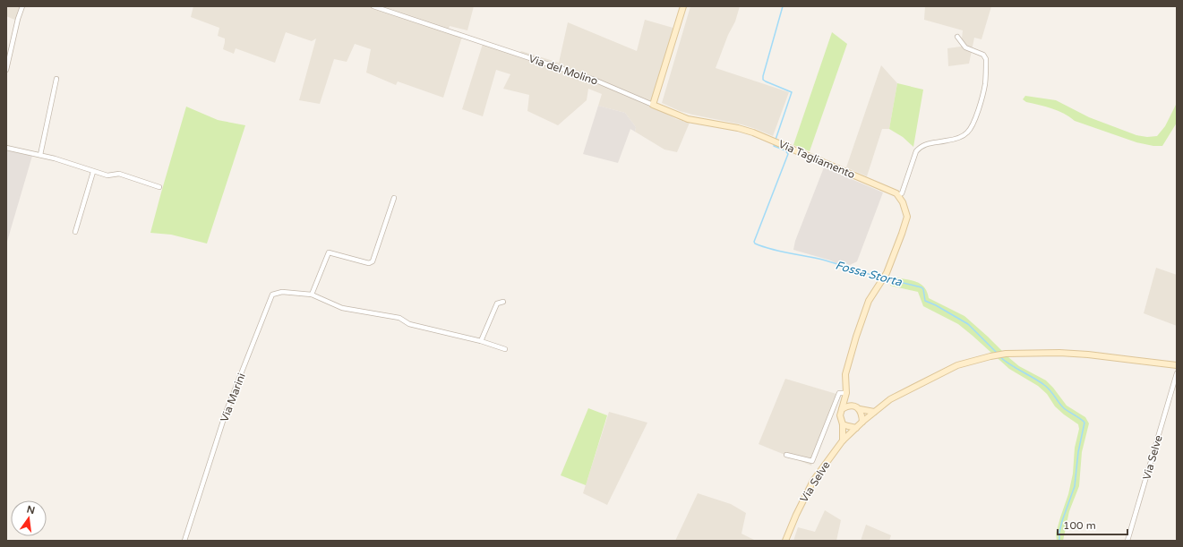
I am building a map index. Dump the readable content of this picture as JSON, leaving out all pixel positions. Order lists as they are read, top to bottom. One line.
{"streets":{"street":["Via del Molino","Via Tagliamento","Via Marini","Via Selve"]},"crossings":[["Via del Molino","Via Tagliamento"]],"water":["Fossa Storta"],"scale_bar":"100 m","north":"top"}
